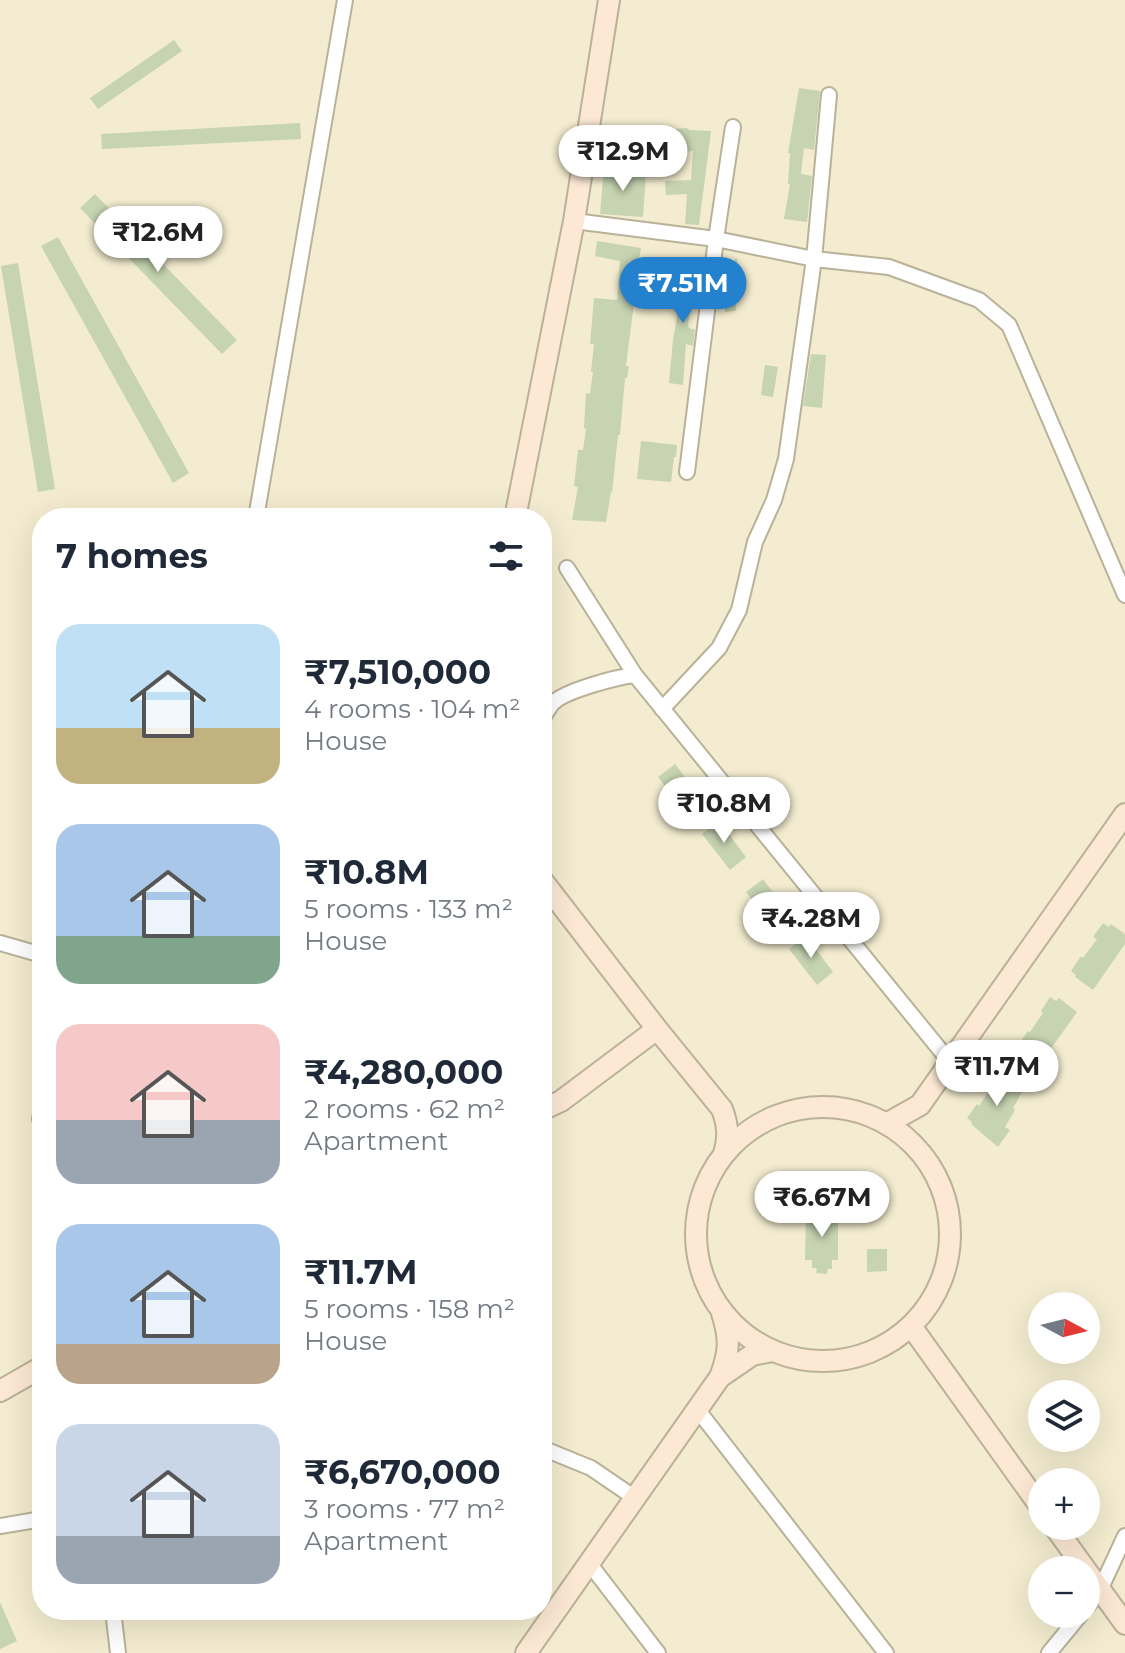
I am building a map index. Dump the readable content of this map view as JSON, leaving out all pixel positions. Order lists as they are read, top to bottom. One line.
{"north":"right","page":{"price":["₹12.9M","₹12.6M","₹7.51M","₹10.8M","₹4.28M","₹11.7M","₹6.67M"],"heading":"7 homes","list":[{"name":"₹7,510,000","note":"4 rooms · 104 m² · House"},{"name":"₹10.8M","note":"5 rooms · 133 m² · House"},{"name":"₹4,280,000","note":"2 rooms · 62 m² · Apartment"},{"name":"₹11.7M","note":"5 rooms · 158 m² · House"},{"name":"₹6,670,000","note":"3 rooms · 77 m² · Apartment"}],"map_buttons":["+","−"]}}
